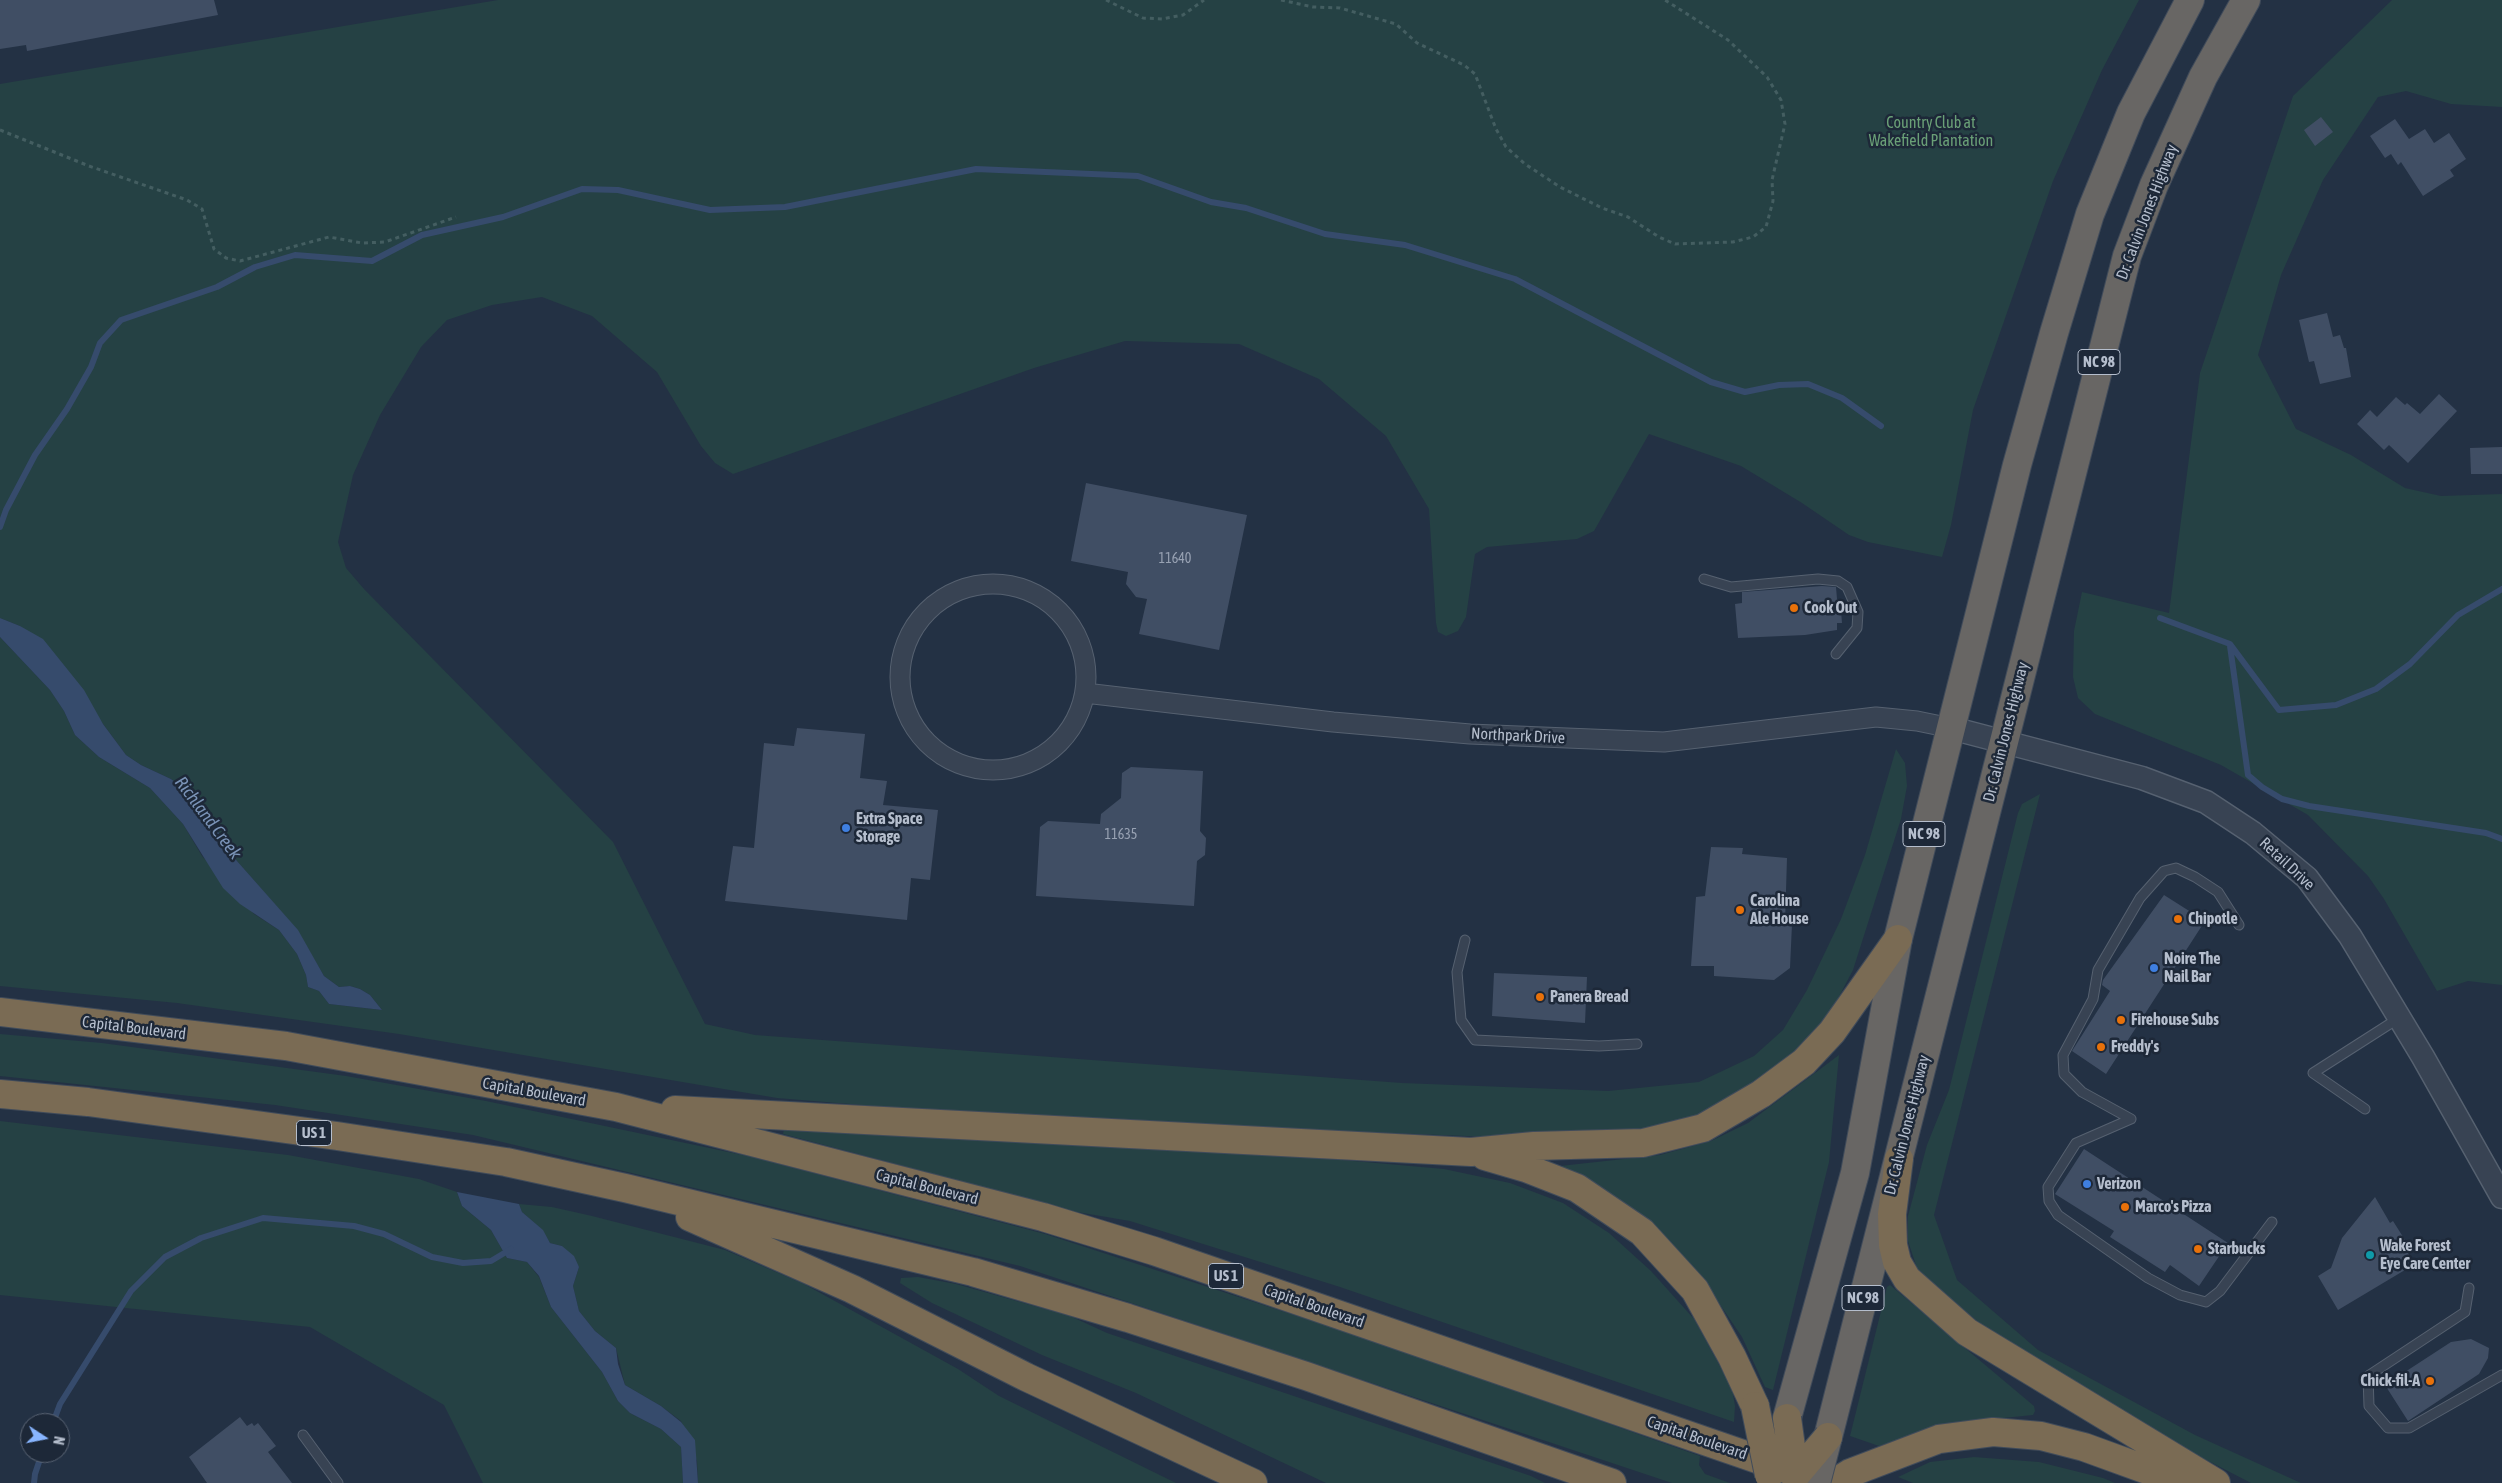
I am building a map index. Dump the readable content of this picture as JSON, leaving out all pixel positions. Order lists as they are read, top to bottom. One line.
{"streets":{"highway":["Dr. Calvin Jones Highway","NC 98","Capital Boulevard","US 1"],"street":["Northpark Drive","Retail Drive"]},"crossings":[["Dr. Calvin Jones Highway","NC 98"],["Dr. Calvin Jones Highway","Retail Drive"],["NC 98","Northpark Drive"],["NC 98","Retail Drive"],["Northpark Drive","Retail Drive"]],"water":["Richland Creek"],"parks":["Country Club at Wakefield Plantation"],"places":["Cook Out","Extra Space Storage","Carolina Ale House","Chipotle","Noire The Nail Bar","Panera Bread","Firehouse Subs","Freddy's","Verizon","Marco's Pizza","Starbucks","Wake Forest Eye Care Center","Chick-fil-A"],"house_numbers":["11640","11635"],"north":"right"}
